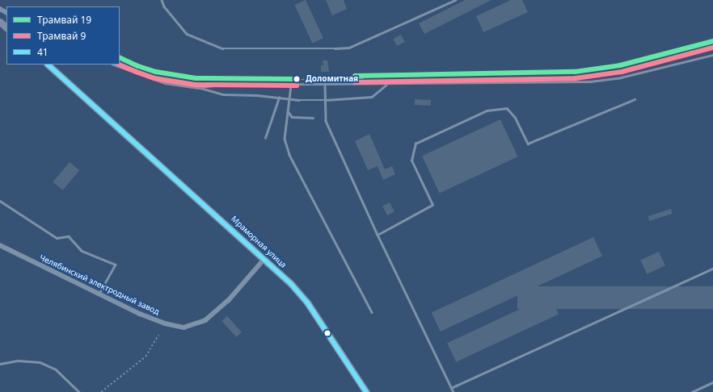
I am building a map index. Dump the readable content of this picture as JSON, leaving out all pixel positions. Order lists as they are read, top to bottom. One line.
{"streets":{"main road":["Мраморная улица"],"street":["Челябинский электродный завод"]},"crossings":[["Мраморная улица","Челябинский электродный завод"]],"places":["Доломитная"],"lines":["tram line 19","tram line 9","transit line 41"],"legend":["Трамвай 19","Трамвай 9","41"]}
